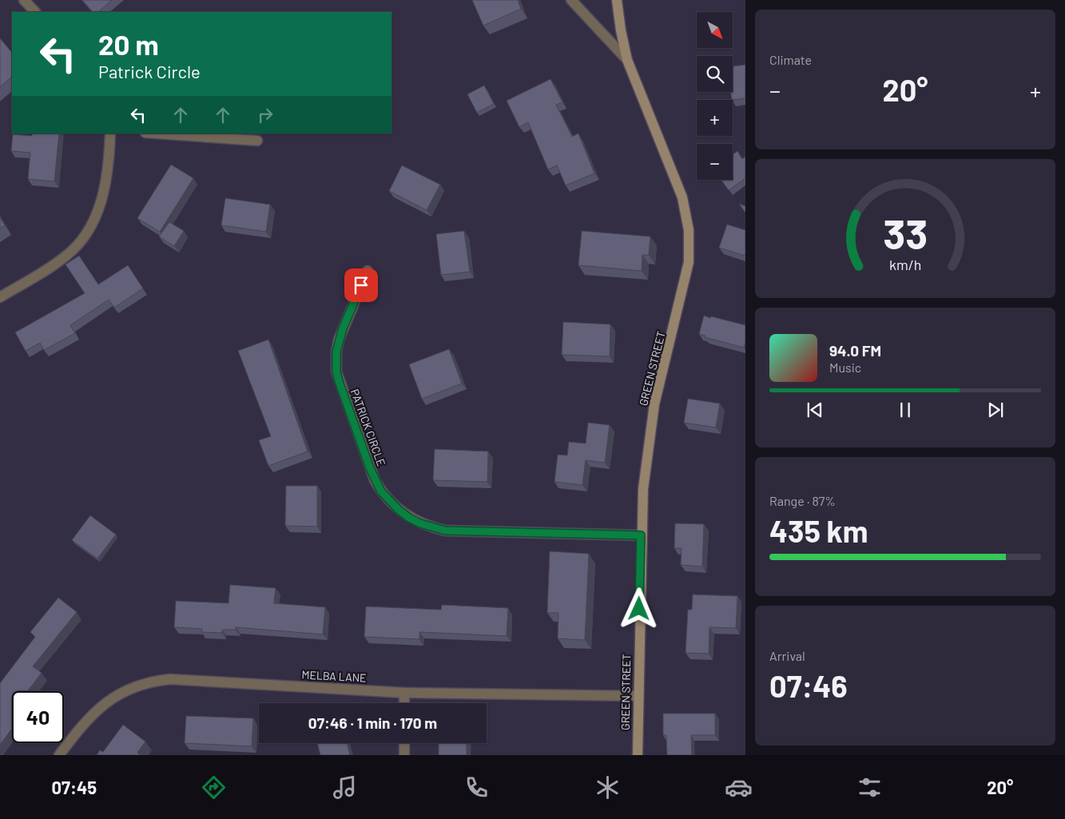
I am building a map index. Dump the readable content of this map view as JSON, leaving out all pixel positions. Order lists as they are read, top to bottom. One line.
{"streets":{"street":["GREEN STREET","PATRICK CIRCLE","MELBA LANE"]},"crossings":[["GREEN STREET","PATRICK CIRCLE"],["GREEN STREET","MELBA LANE"]],"north":"bottom right","page":{"tile":["Climate",["Range · 87%","435 km"],["Arrival","07:46"]],"map_buttons":["+","−"],"turn":["20 m","Patrick Circle"],"heat":["−","20°","+"],"song":["94.0 FM","Music"],"limit":"40","trip":"07:46 · 1 min · 170 m","tabs":["07:45","20°"],"gauge":["33","km/h"]}}
